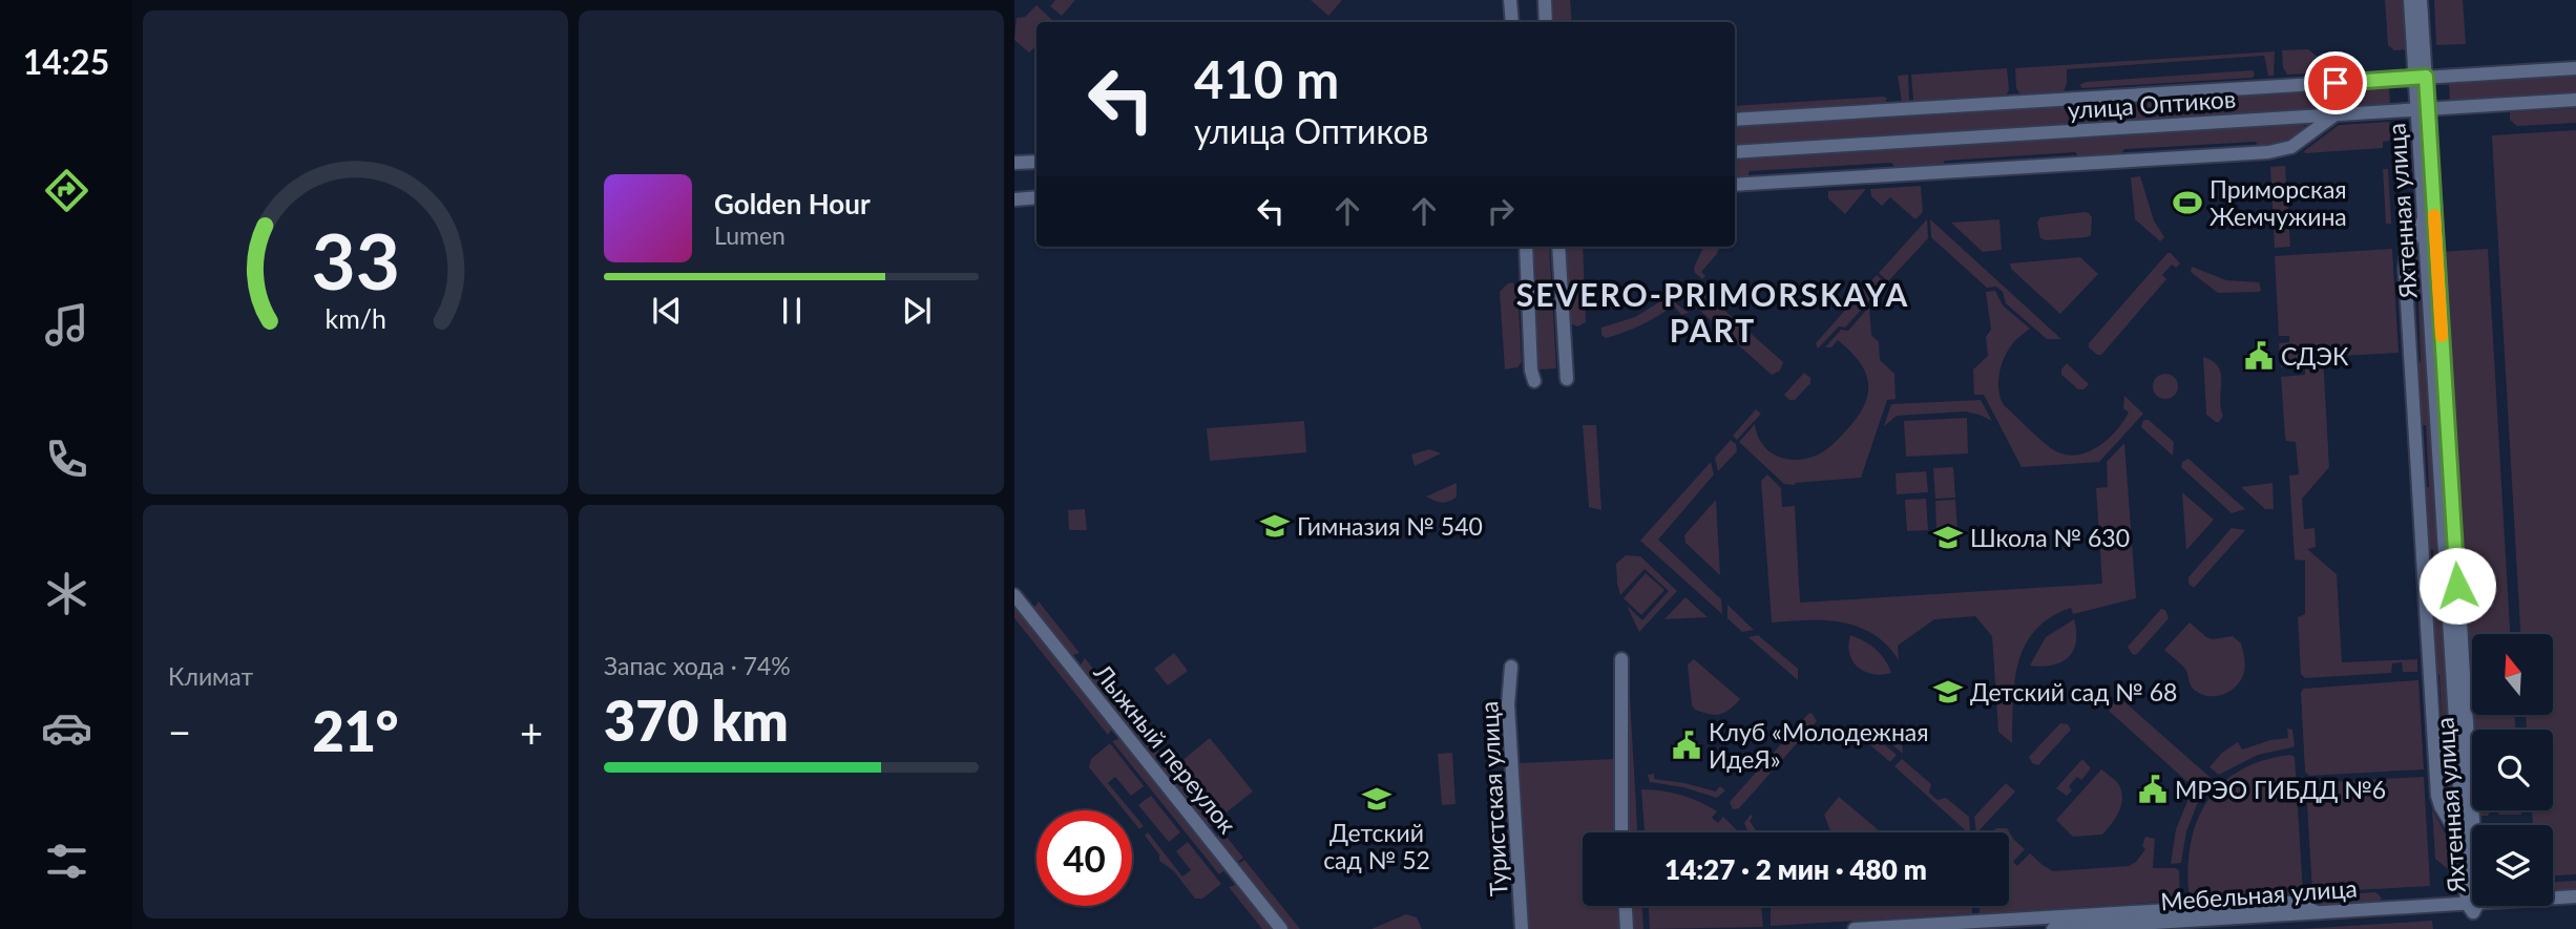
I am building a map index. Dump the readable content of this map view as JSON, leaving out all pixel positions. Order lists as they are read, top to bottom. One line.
{"streets":{"street":["улица Оптиков","Яхтенная улица","Лыжный переулок","Туристская улица","Мебельная улица"]},"crossings":[["улица Оптиков","Яхтенная улица"]],"districts":["SEVERO-PRIMORSKAYA PART"],"places":{"sports":["Приморская Жемчужина"],"public building":["СДЭК","Клуб «Молодежная ИдеЯ»","МРЭО ГИБДД №6"],"school or university":["Гимназия № 540","Школа № 630","Детский сад № 68","Детский сад № 52"]},"north":"top","page":{"tabs":"14:25","turn":["410 m","улица Оптиков"],"song":["Golden Hour","Lumen"],"tile":["Климат",["Запас хода · 74%","370 km"]],"heat":["−","21°","+"],"limit":"40","trip":"14:27 · 2 мин · 480 m","gauge":["33","km/h"]}}
